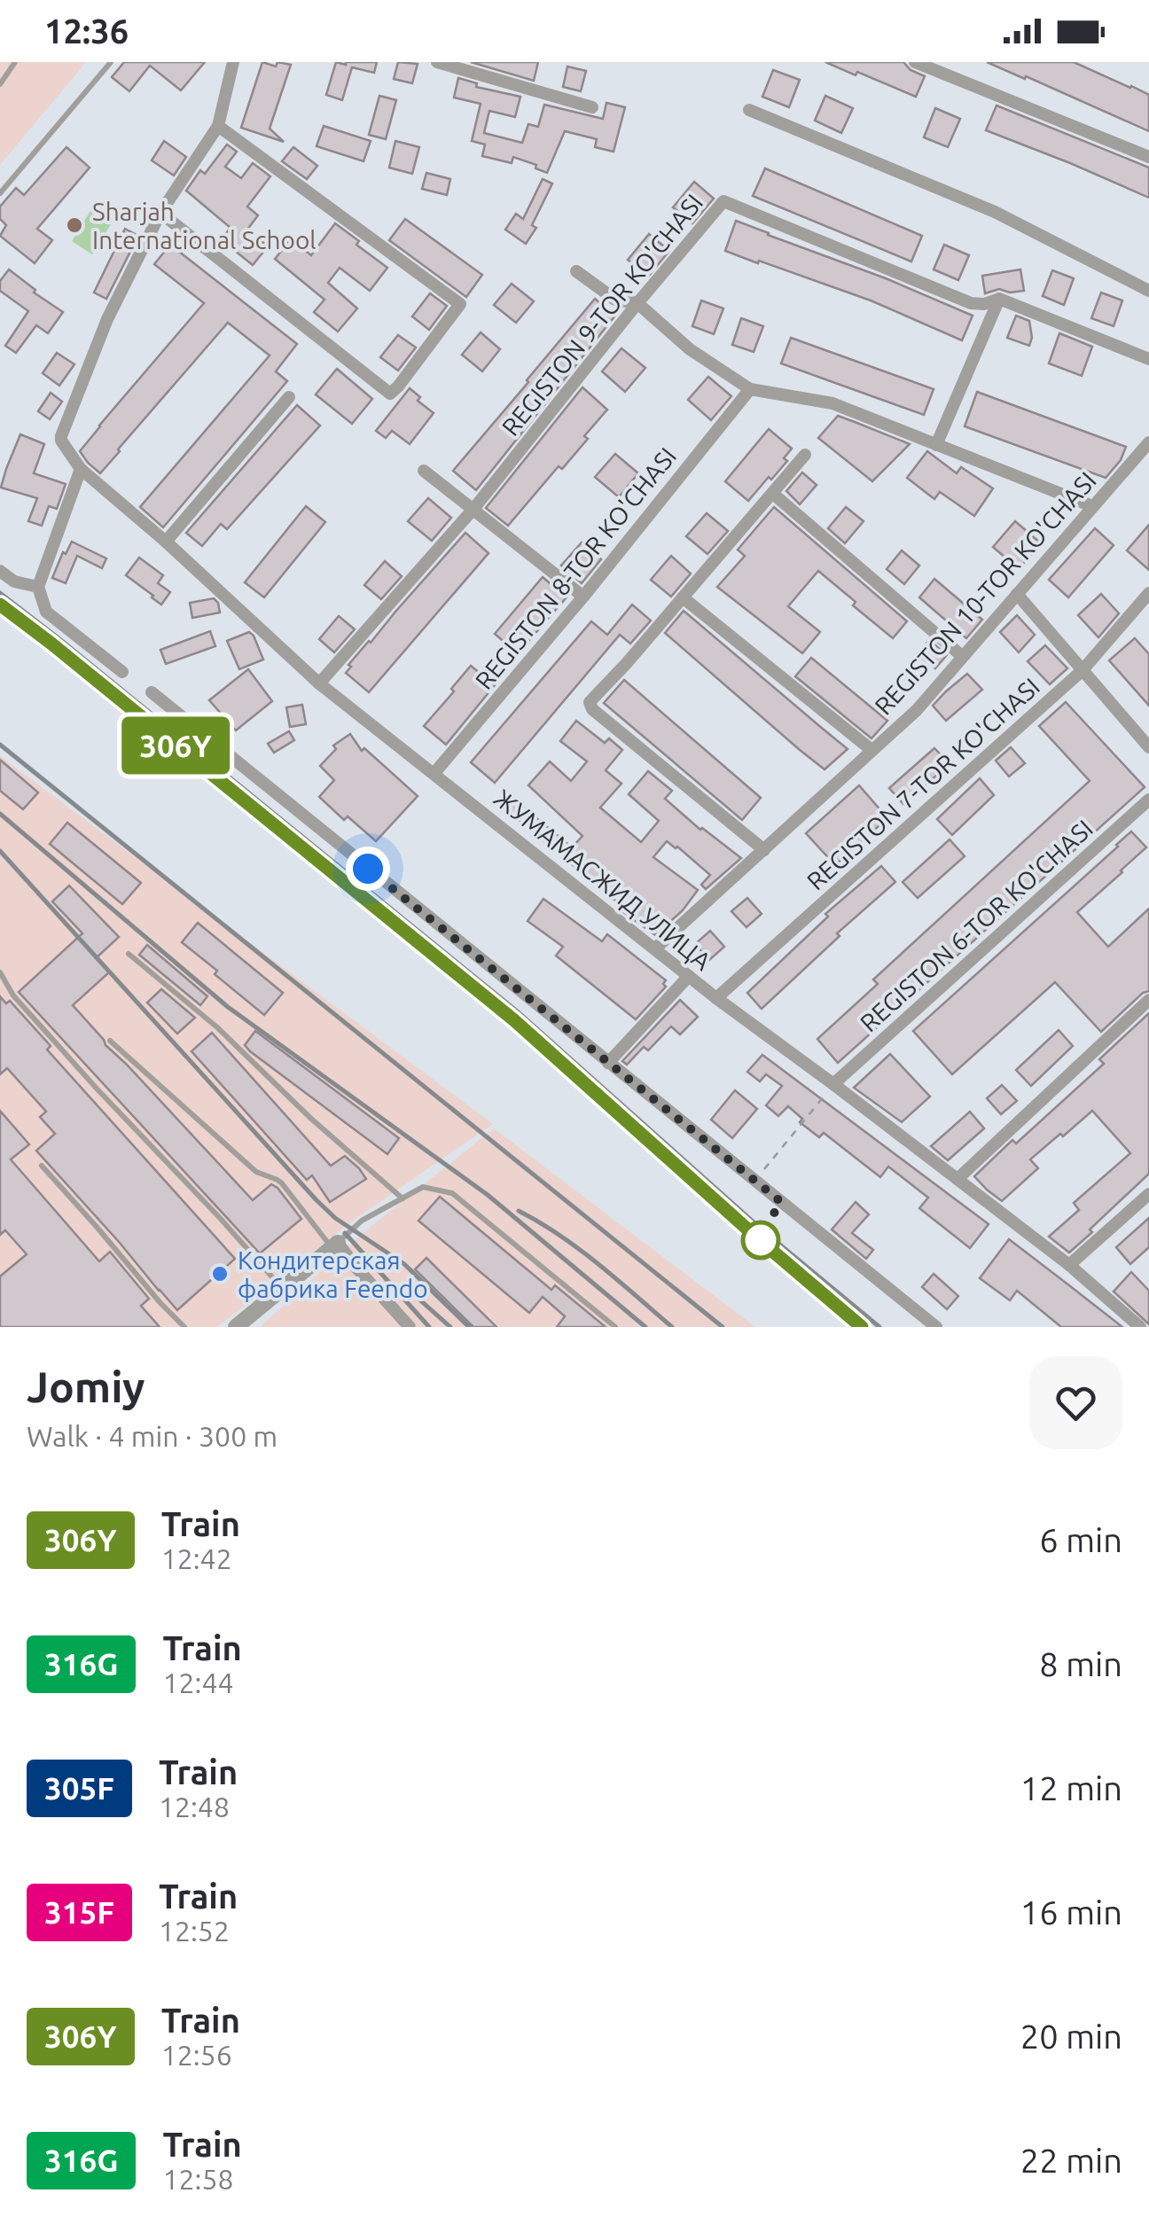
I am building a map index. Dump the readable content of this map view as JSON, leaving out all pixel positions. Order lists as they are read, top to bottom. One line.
{"streets":{"street":["REGISTON 9-TOR KO'CHASI","REGISTON 8-TOR KO'CHASI","REGISTON 10-TOR KO'CHASI","REGISTON 7-TOR KO'CHASI","ЖУМАМАСЖИД УЛИЦА","REGISTON 6-TOR KO'CHASI"]},"crossings":[["REGISTON 9-TOR KO'CHASI","ЖУМАМАСЖИД УЛИЦА"],["REGISTON 8-TOR KO'CHASI","ЖУМАМАСЖИД УЛИЦА"],["REGISTON 10-TOR KO'CHASI","ЖУМАМАСЖИД УЛИЦА"],["REGISTON 7-TOR KO'CHASI","ЖУМАМАСЖИД УЛИЦА"],["ЖУМАМАСЖИД УЛИЦА","REGISTON 6-TOR KO'CHASI"]],"places":["Sharjah International School","Кондитерская фабрика Feendo"],"page":{"status":"12:36","on_map":"306Y","heading":["Jomiy","Walk · 4 min · 300 m"],"list":[{"mark":"306Y","name":"Train","note":"12:42","value":"6 min"},{"mark":"316G","name":"Train","note":"12:44","value":"8 min"},{"mark":"305F","name":"Train","note":"12:48","value":"12 min"},{"mark":"315F","name":"Train","note":"12:52","value":"16 min"},{"mark":"306Y","name":"Train","note":"12:56","value":"20 min"},{"mark":"316G","name":"Train","note":"12:58","value":"22 min"}]}}
